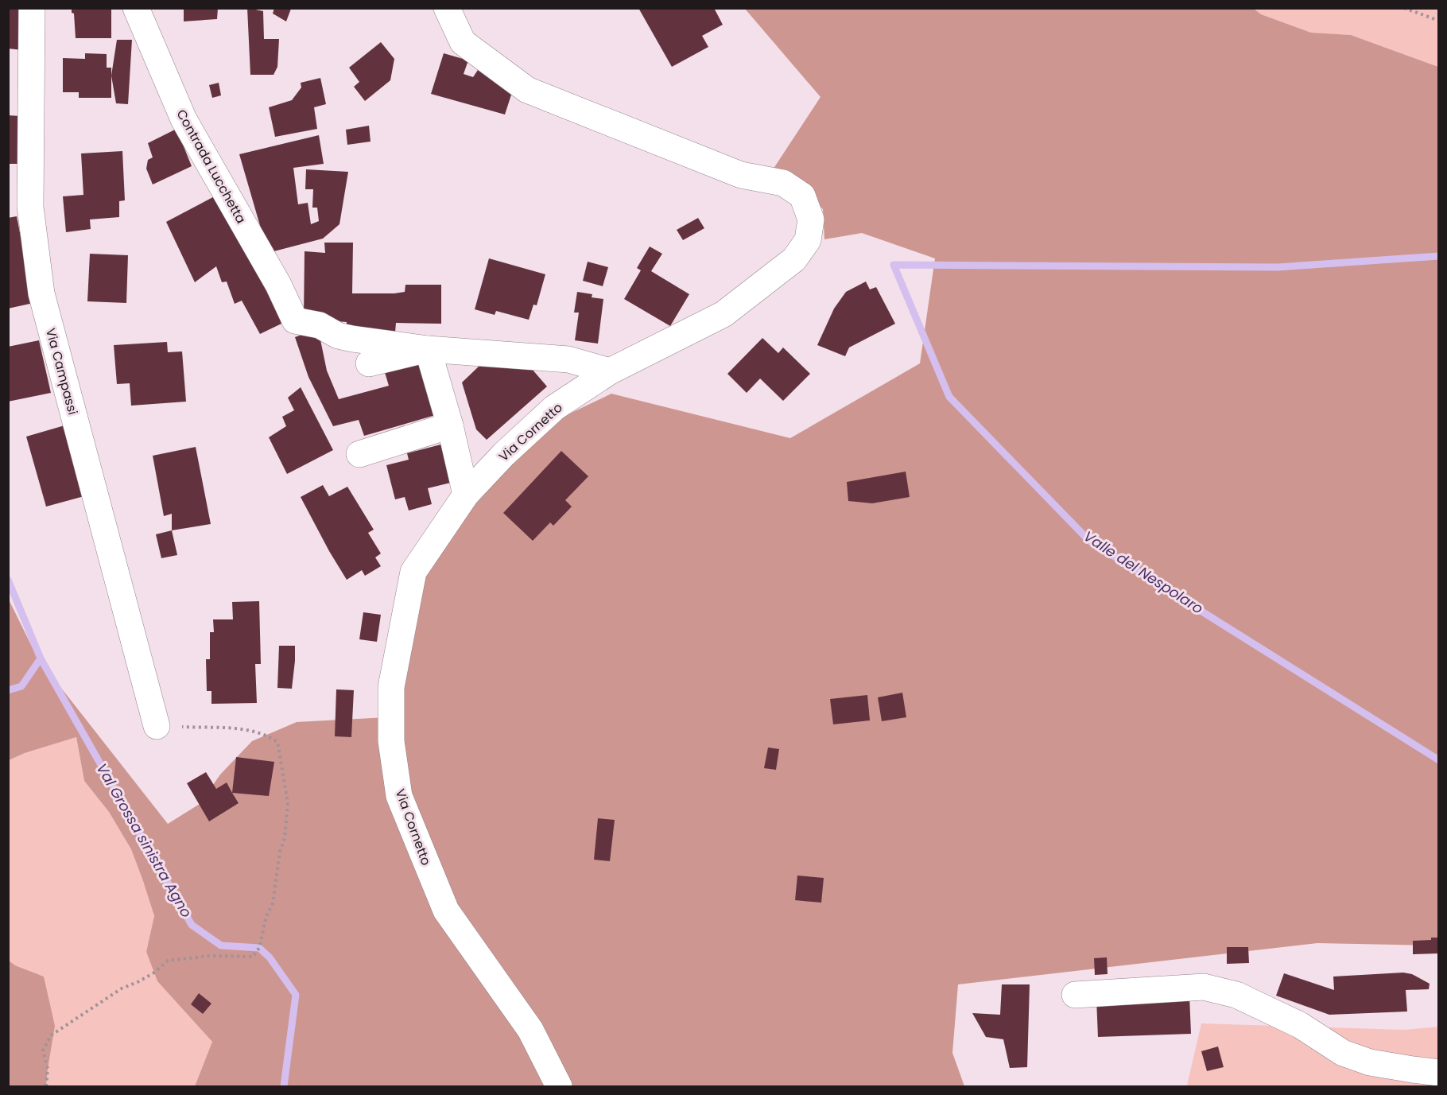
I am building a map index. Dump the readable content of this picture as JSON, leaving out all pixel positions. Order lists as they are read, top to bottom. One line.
{"streets":{"street":["Contrada Lucchetta","Via Campassi","Via Cornetto"]},"water":["Valle del Nespolaro","Val Grossa sinistra Agno"]}
